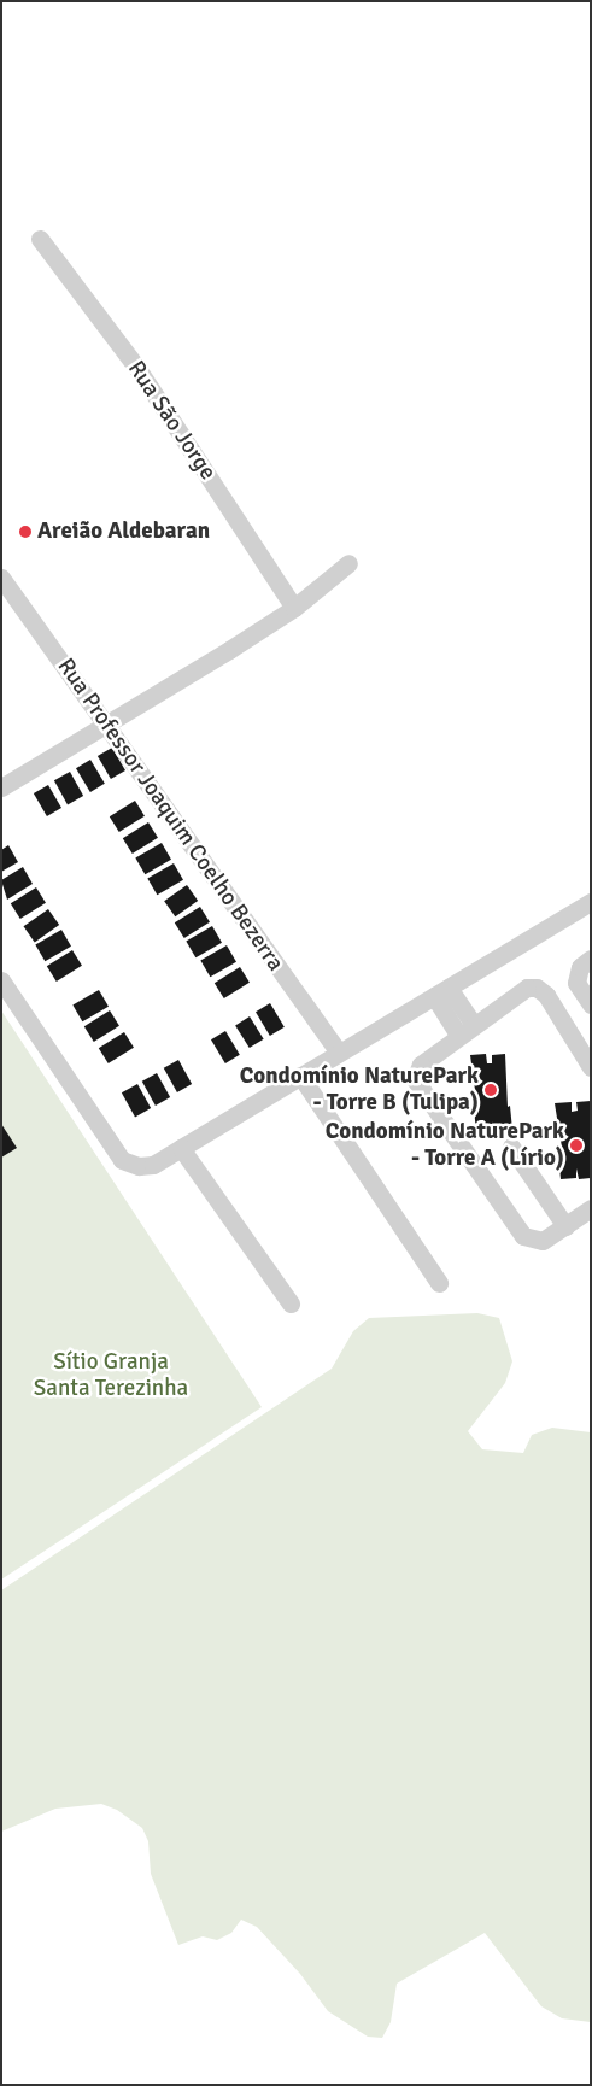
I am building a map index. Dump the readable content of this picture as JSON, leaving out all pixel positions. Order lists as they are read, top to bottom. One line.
{"streets":{"street":["Rua São Jorge","Rua Professor Joaquim Coelho Bezerra"]},"parks":["Sítio Granja Santa Terezinha"],"places":["Areião Aldebaran","Condomínio NaturePark - Torre B (Tulipa)","Condomínio NaturePark - Torre A (Lírio)"]}
